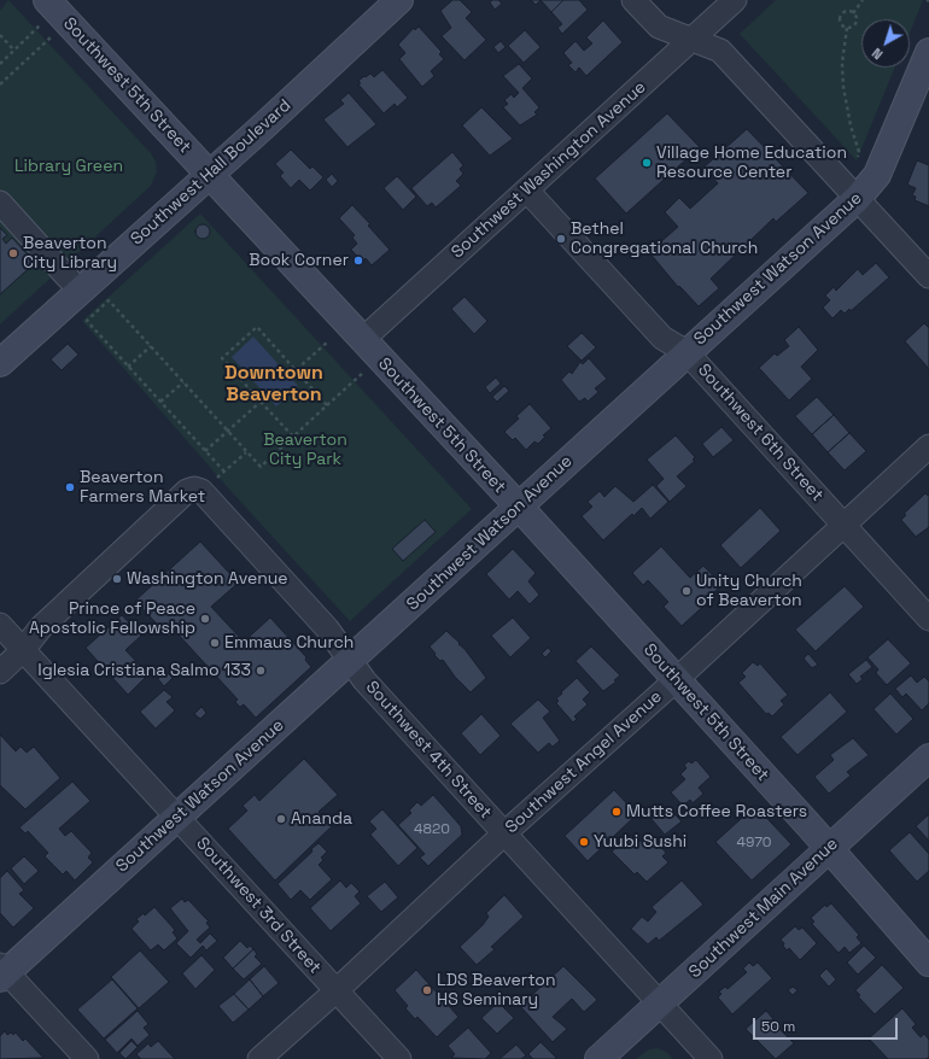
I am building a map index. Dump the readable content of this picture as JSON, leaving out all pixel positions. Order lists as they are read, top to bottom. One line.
{"streets":{"main road":["Southwest 5th Street","Southwest Hall Boulevard","Southwest Watson Avenue","Southwest Main Avenue"],"street":["Southwest Washington Avenue","Southwest 6th Street","Southwest 4th Street","Southwest Angel Avenue","Southwest 3rd Street"]},"crossings":[["Southwest 5th Street","Southwest Washington Avenue"],["Southwest 5th Street","Southwest Hall Boulevard"],["Southwest 5th Street","Southwest Watson Avenue"],["Southwest 5th Street","Southwest Angel Avenue"],["Southwest 5th Street","Southwest Main Avenue"],["Southwest Washington Avenue","Southwest 6th Street"],["Southwest Watson Avenue","Southwest 6th Street"],["Southwest Watson Avenue","Southwest 4th Street"],["Southwest Watson Avenue","Southwest 3rd Street"],["Southwest 6th Street","Southwest Angel Avenue"],["Southwest 4th Street","Southwest Angel Avenue"],["Southwest 4th Street","Southwest Main Avenue"],["Southwest Angel Avenue","Southwest 3rd Street"]],"districts":["Downtown Beaverton"],"parks":["Library Green","Beaverton City Park"],"places":["Village Home Education Resource Center","Bethel Congregational Church","Beaverton City Library","Book Corner","Beaverton Farmers Market","Washington Avenue","Unity Church of Beaverton","Prince of Peace Apostolic Fellowship","Emmaus Church","Iglesia Cristiana Salmo 133","Mutts Coffee Roasters","Ananda","Yuubi Sushi","LDS Beaverton HS Seminary"],"house_numbers":["4820","4970"],"scale_bar":"50 m","north":"bottom left"}
